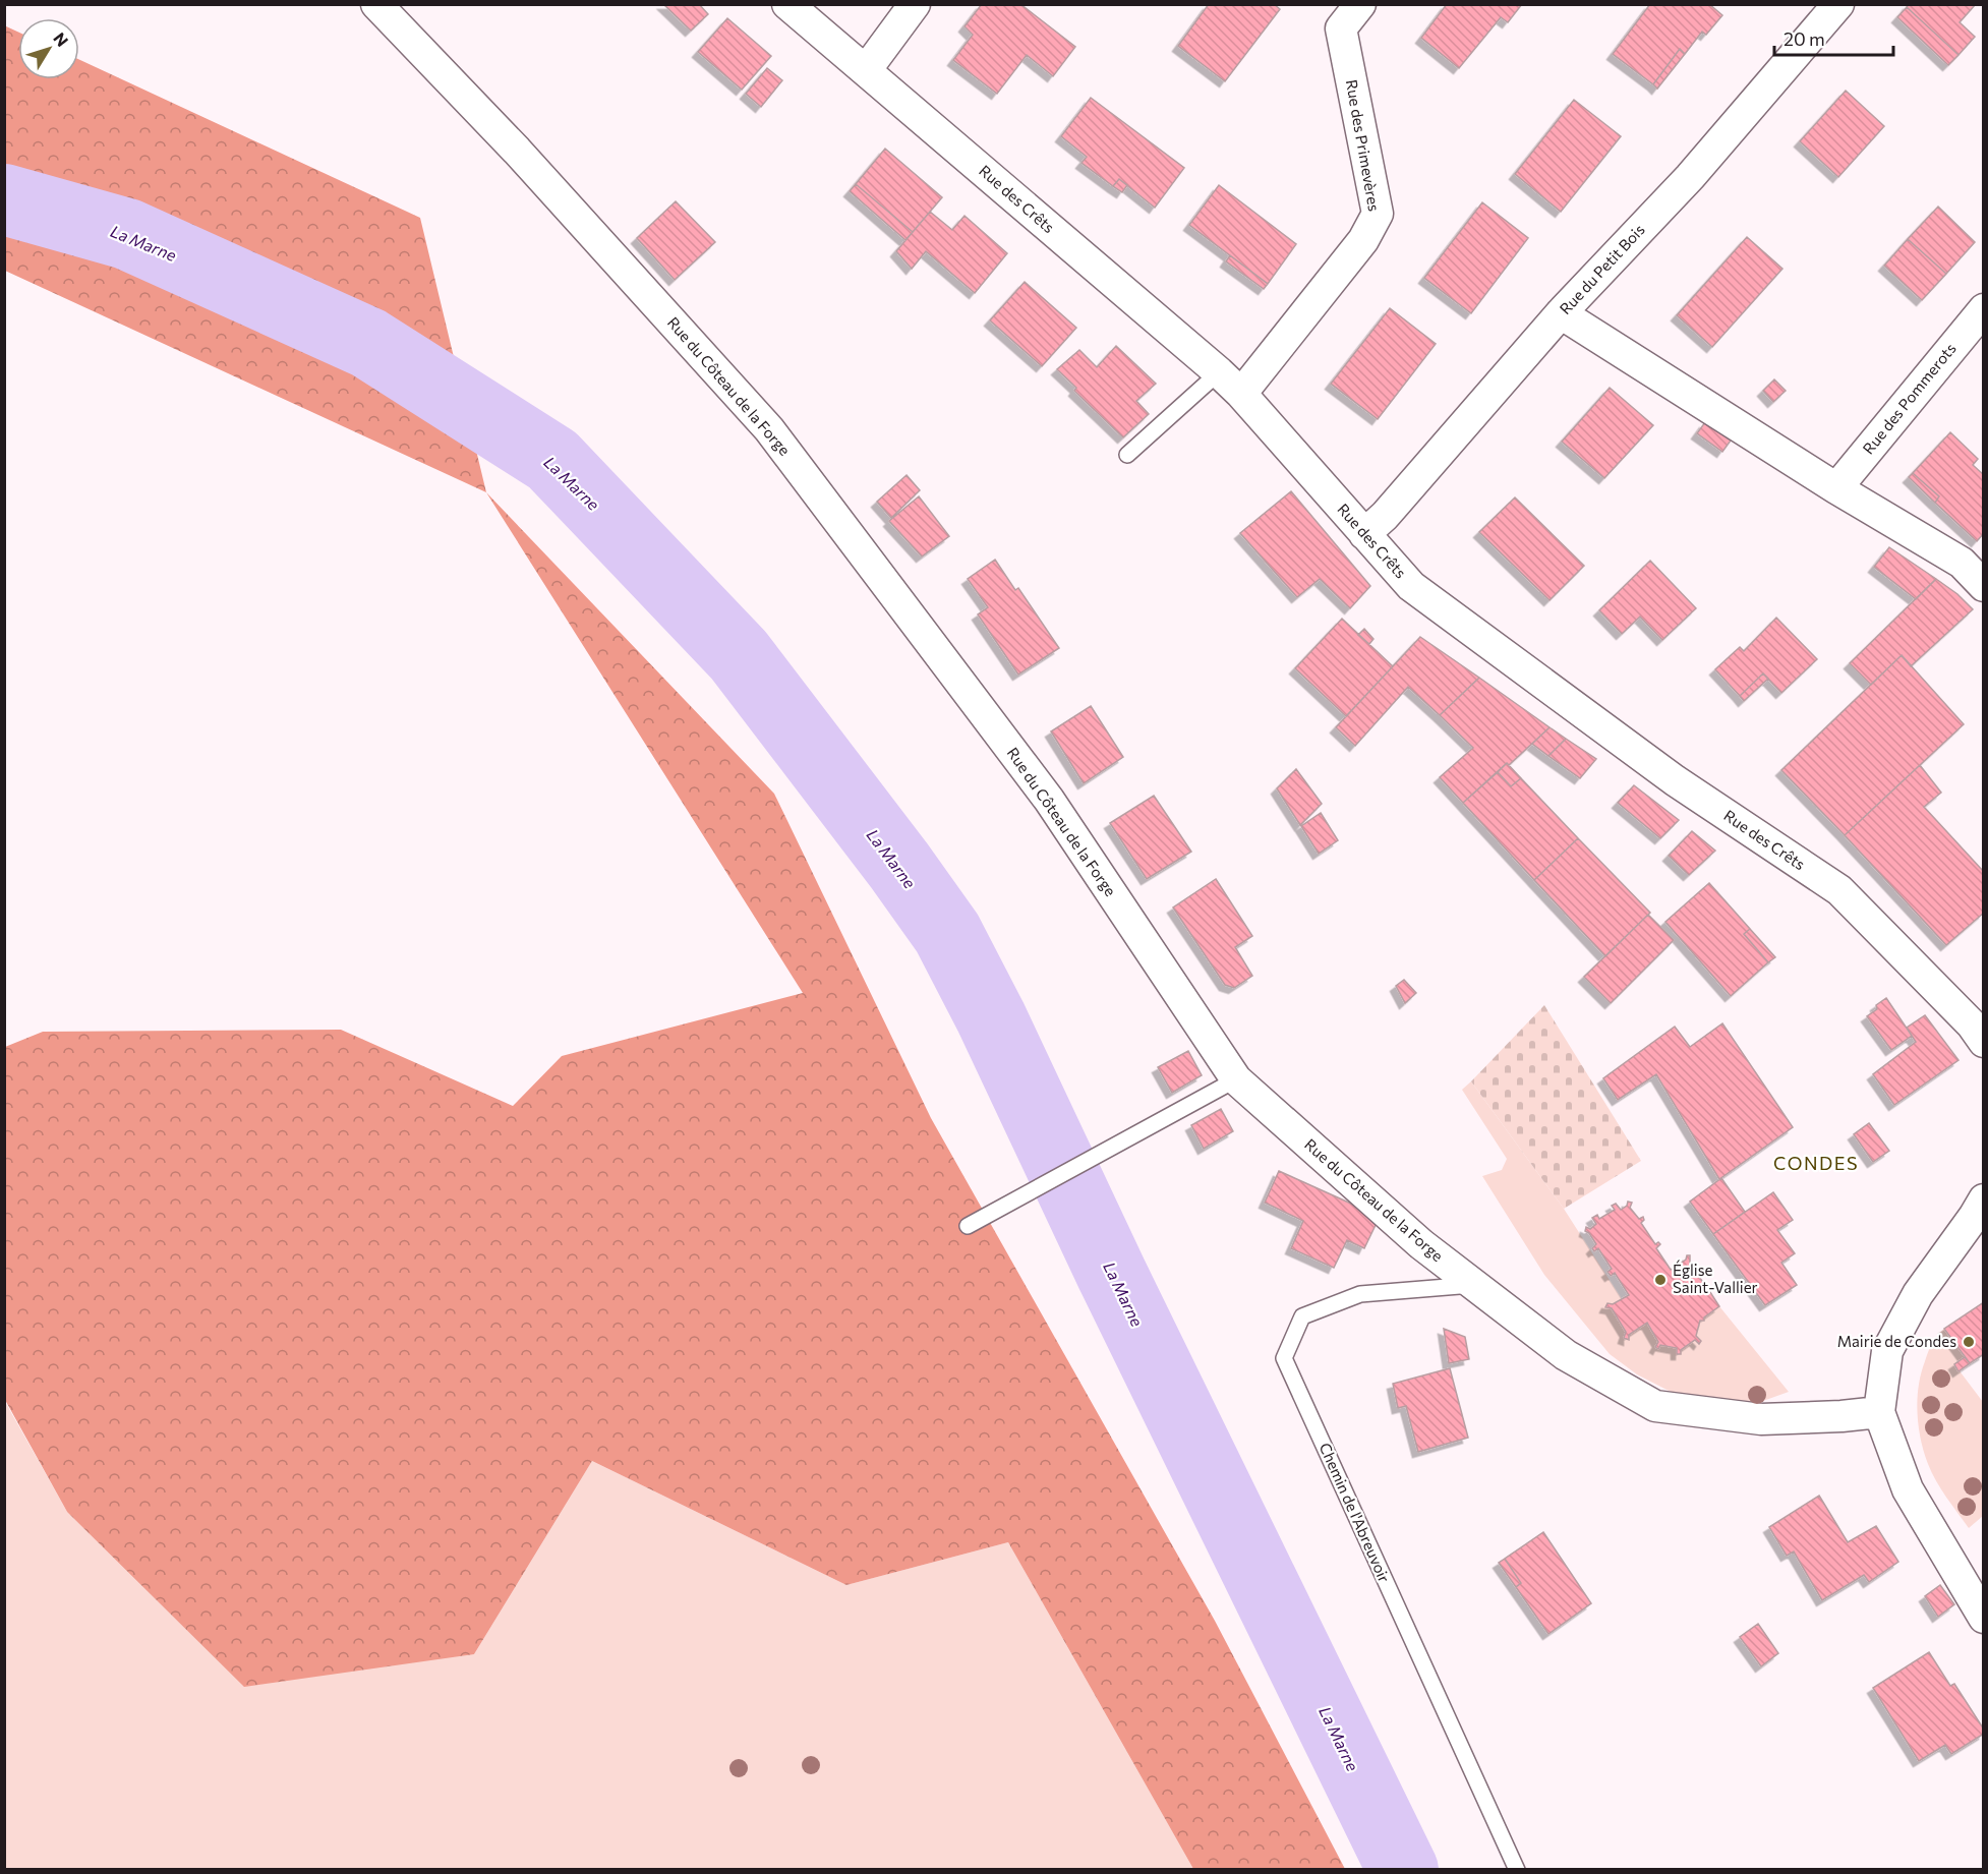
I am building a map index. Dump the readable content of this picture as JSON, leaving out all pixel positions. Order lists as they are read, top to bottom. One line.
{"streets":{"street":["Rue des Primevères","Rue des Crêts","Rue du Petit Bois","Rue du Côteau de la Forge","Rue des Pommerots"],"lane":["Chemin de l'Abreuvoir"]},"crossings":[["Rue des Primevères","Rue des Crêts"],["Rue des Crêts","Rue du Petit Bois"],["Rue du Côteau de la Forge","Chemin de l'Abreuvoir"]],"districts":["CONDES"],"water":["La Marne"],"places":["Église Saint-Vallier","Mairie de Condes"],"scale_bar":"20 m","north":"top right"}
